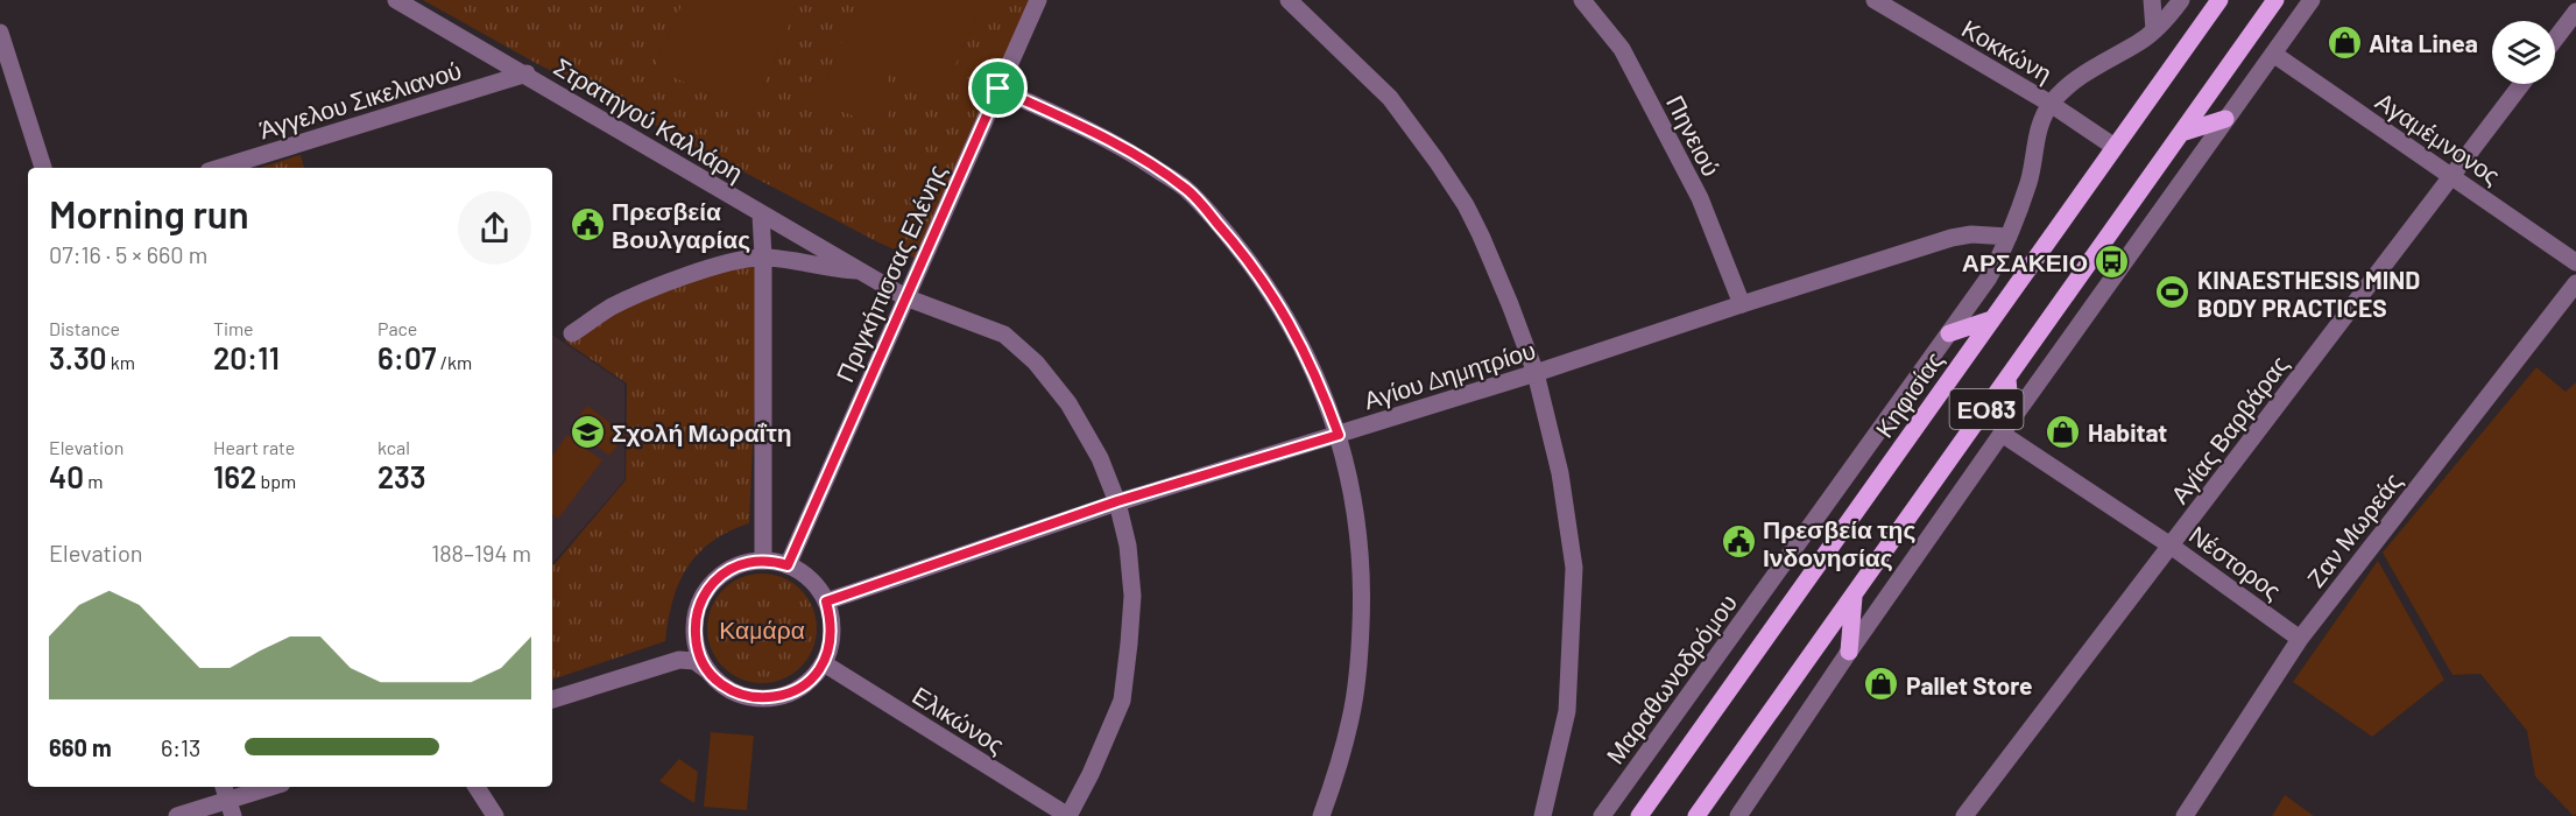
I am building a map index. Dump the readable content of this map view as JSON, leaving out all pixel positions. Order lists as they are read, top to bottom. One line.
{"streets":{"main road":["Κηφισίας","ΕΟ83"],"street":["Κοκκώνη","Άγγελου Σικελιανού","Στρατηγού Καλλάρη","Πηνειού","Αγαμέμνονος","Πριγκήπισσας Ελένης","Αγίου Δημητρίου","Αγίας Βαρβάρας","Ζαν Μωρεάς","Νέστορος","Μαραθωνοδρόμου","Ελικώνος"]},"crossings":[["Κοκκώνη","Κηφισίας"],["Κοκκώνη","Μαραθωνοδρόμου"],["Άγγελου Σικελιανού","Στρατηγού Καλλάρη"],["Στρατηγού Καλλάρη","Πριγκήπισσας Ελένης"],["Στρατηγού Καλλάρη","Αγίου Δημητρίου"],["Στρατηγού Καλλάρη","Ελικώνος"],["Πηνειού","Αγίου Δημητρίου"],["Αγαμέμνονος","Αγίας Βαρβάρας"],["Πριγκήπισσας Ελένης","Αγίου Δημητρίου"],["Πριγκήπισσας Ελένης","Ελικώνος"],["Αγίου Δημητρίου","Μαραθωνοδρόμου"],["Αγίου Δημητρίου","Ελικώνος"],["Αγίας Βαρβάρας","Νέστορος"],["Ζαν Μωρεάς","Νέστορος"]],"parks":["Καμάρα"],"places":{"shop":["Alta Linea","Habitat","Pallet Store"],"public building":["Πρεσβεία Βουλγαρίας","Πρεσβεία της Ινδονησίας"],"bus stop":["ΑΡΣΑΚΕΙΟ"],"sports":["KINAESTHESIS MIND BODY PRACTICES"],"school or university":["Σχολή Μωραΐτη"]},"page":{"heading":["Morning run","07:16 · 5 × 660 m"],"stats":[["Distance","3.30 km"],["Time","20:11"],["Pace","6:07 /km"],["Elevation","40 m"],["Heart rate","162 bpm"],["kcal","233"]],"chart":["Elevation","188–194 m"],"list":[{"name":"660 m","note":"6:13"}]}}
